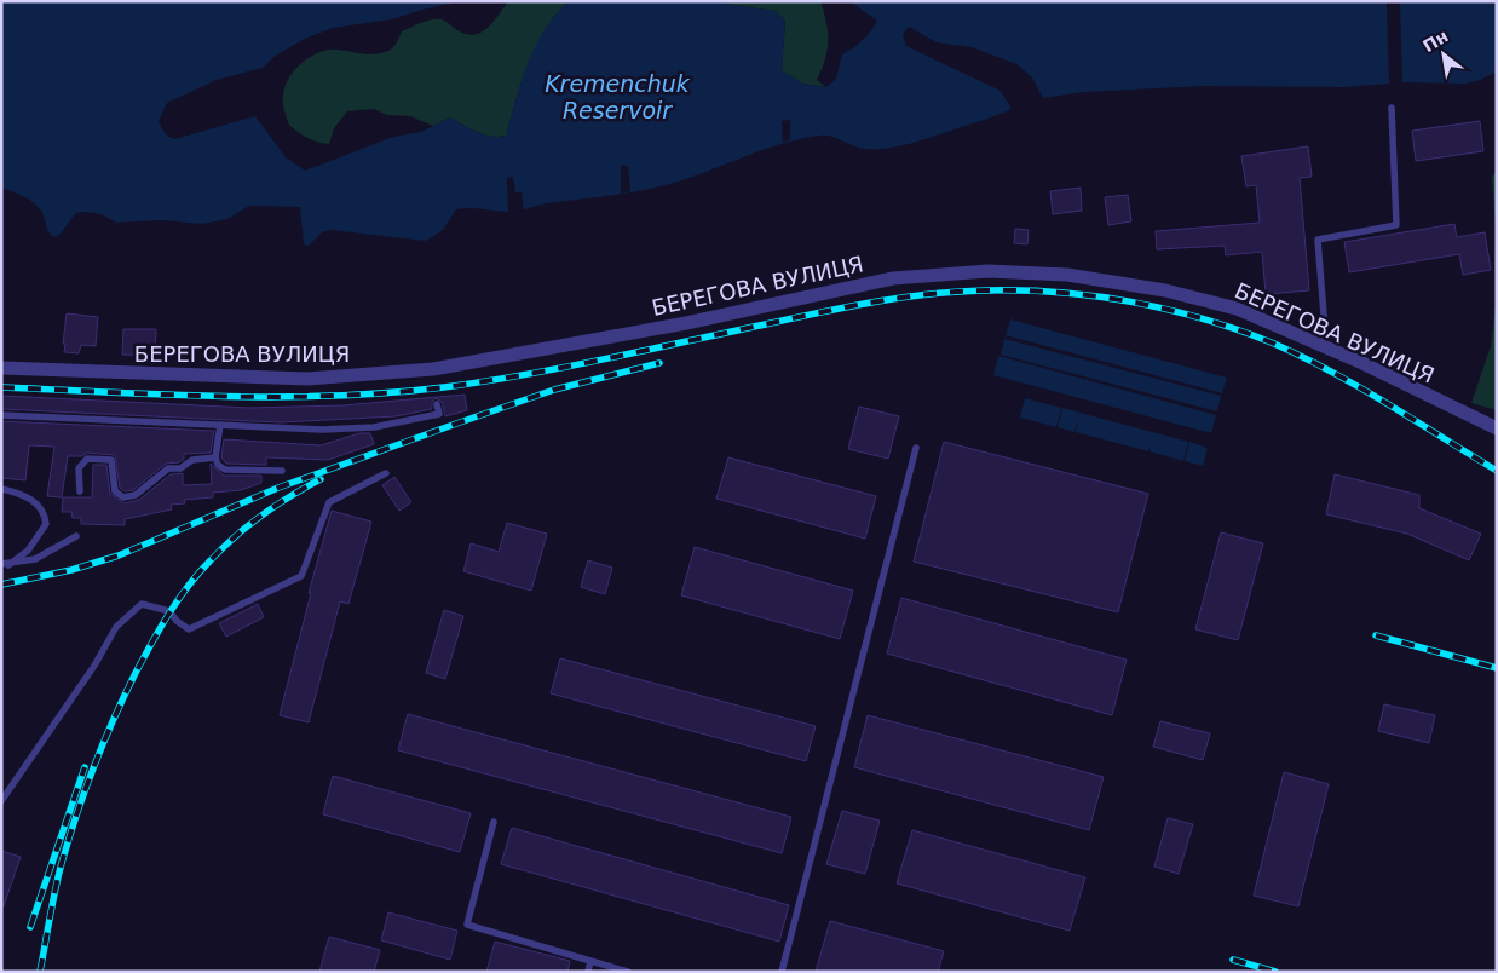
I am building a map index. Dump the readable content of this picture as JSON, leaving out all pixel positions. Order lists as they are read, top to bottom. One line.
{"streets":{"street":["БЕРЕГОВА ВУЛИЦЯ"]},"water":["Kremenchuk Reservoir"],"north":"top left"}
